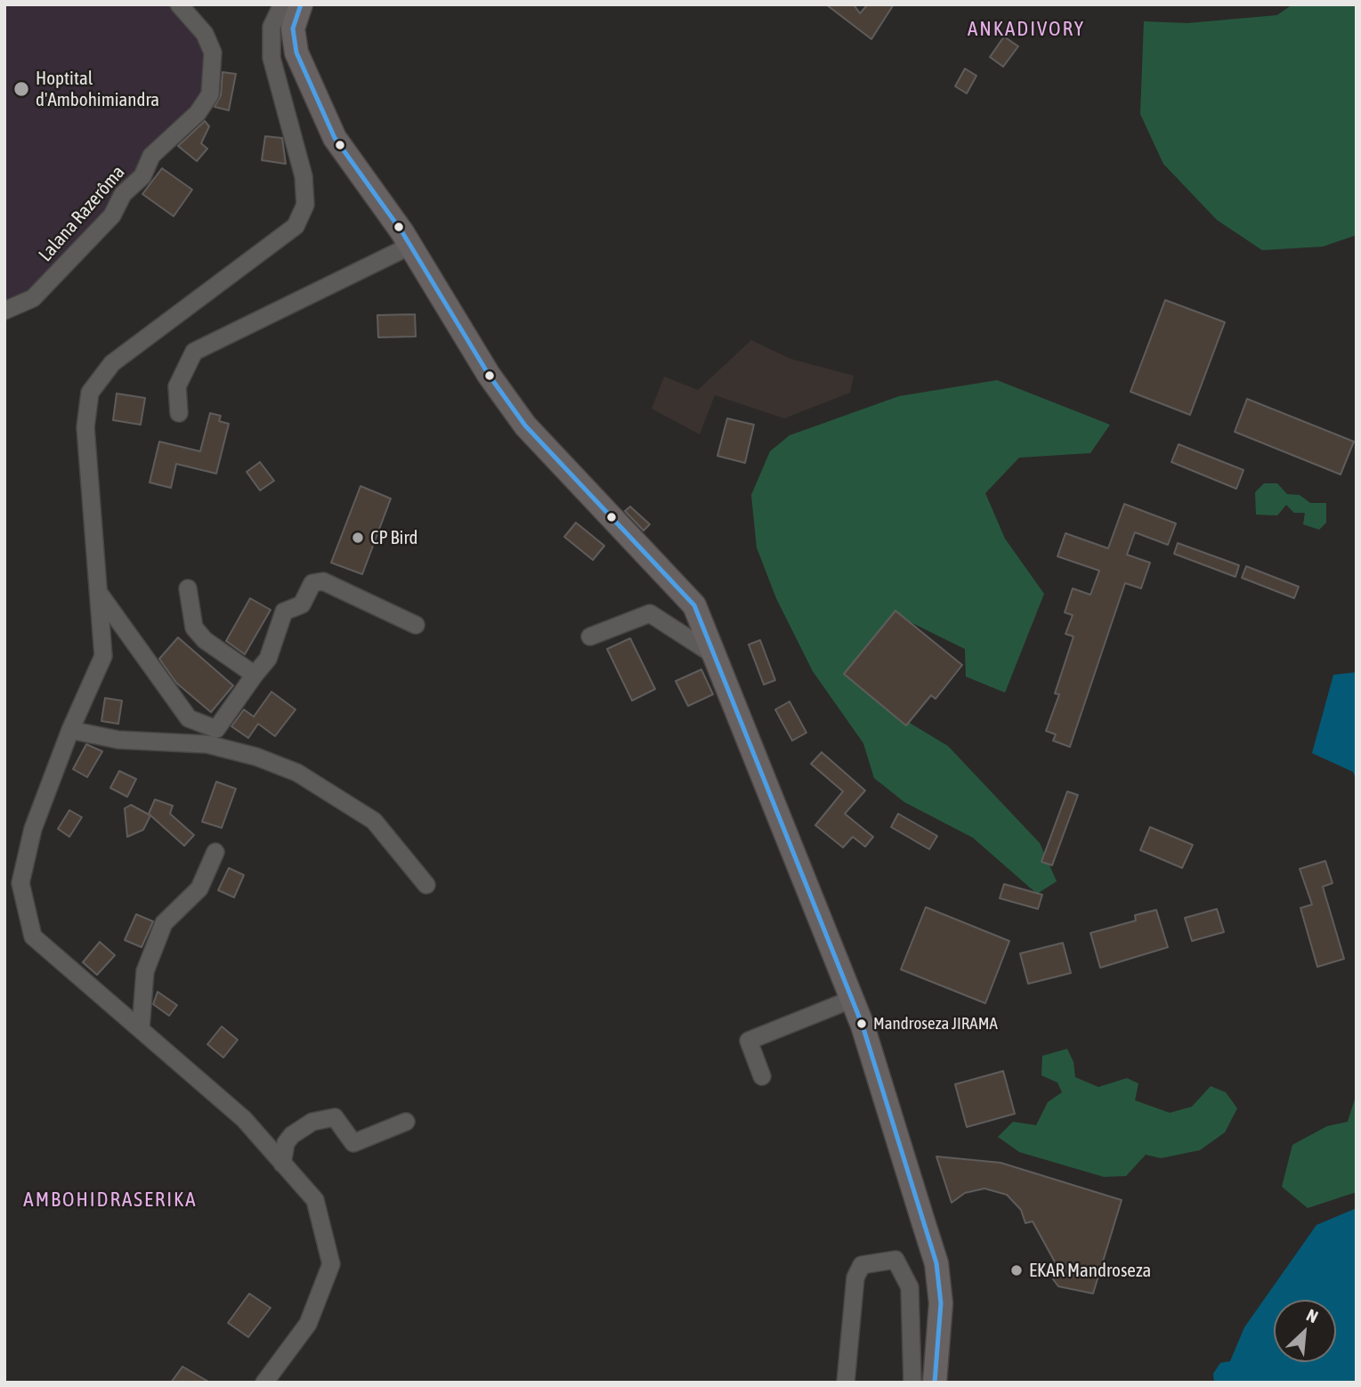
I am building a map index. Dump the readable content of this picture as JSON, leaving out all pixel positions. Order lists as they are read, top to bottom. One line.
{"streets":{"street":["Lalana Razerôma"]},"districts":["ANKADIVORY","AMBOHIDRASERIKA"],"places":["Hoptital d'Ambohimiandra","CP Bird","Mandroseza JIRAMA","EKAR Mandroseza"],"north":"top right"}
